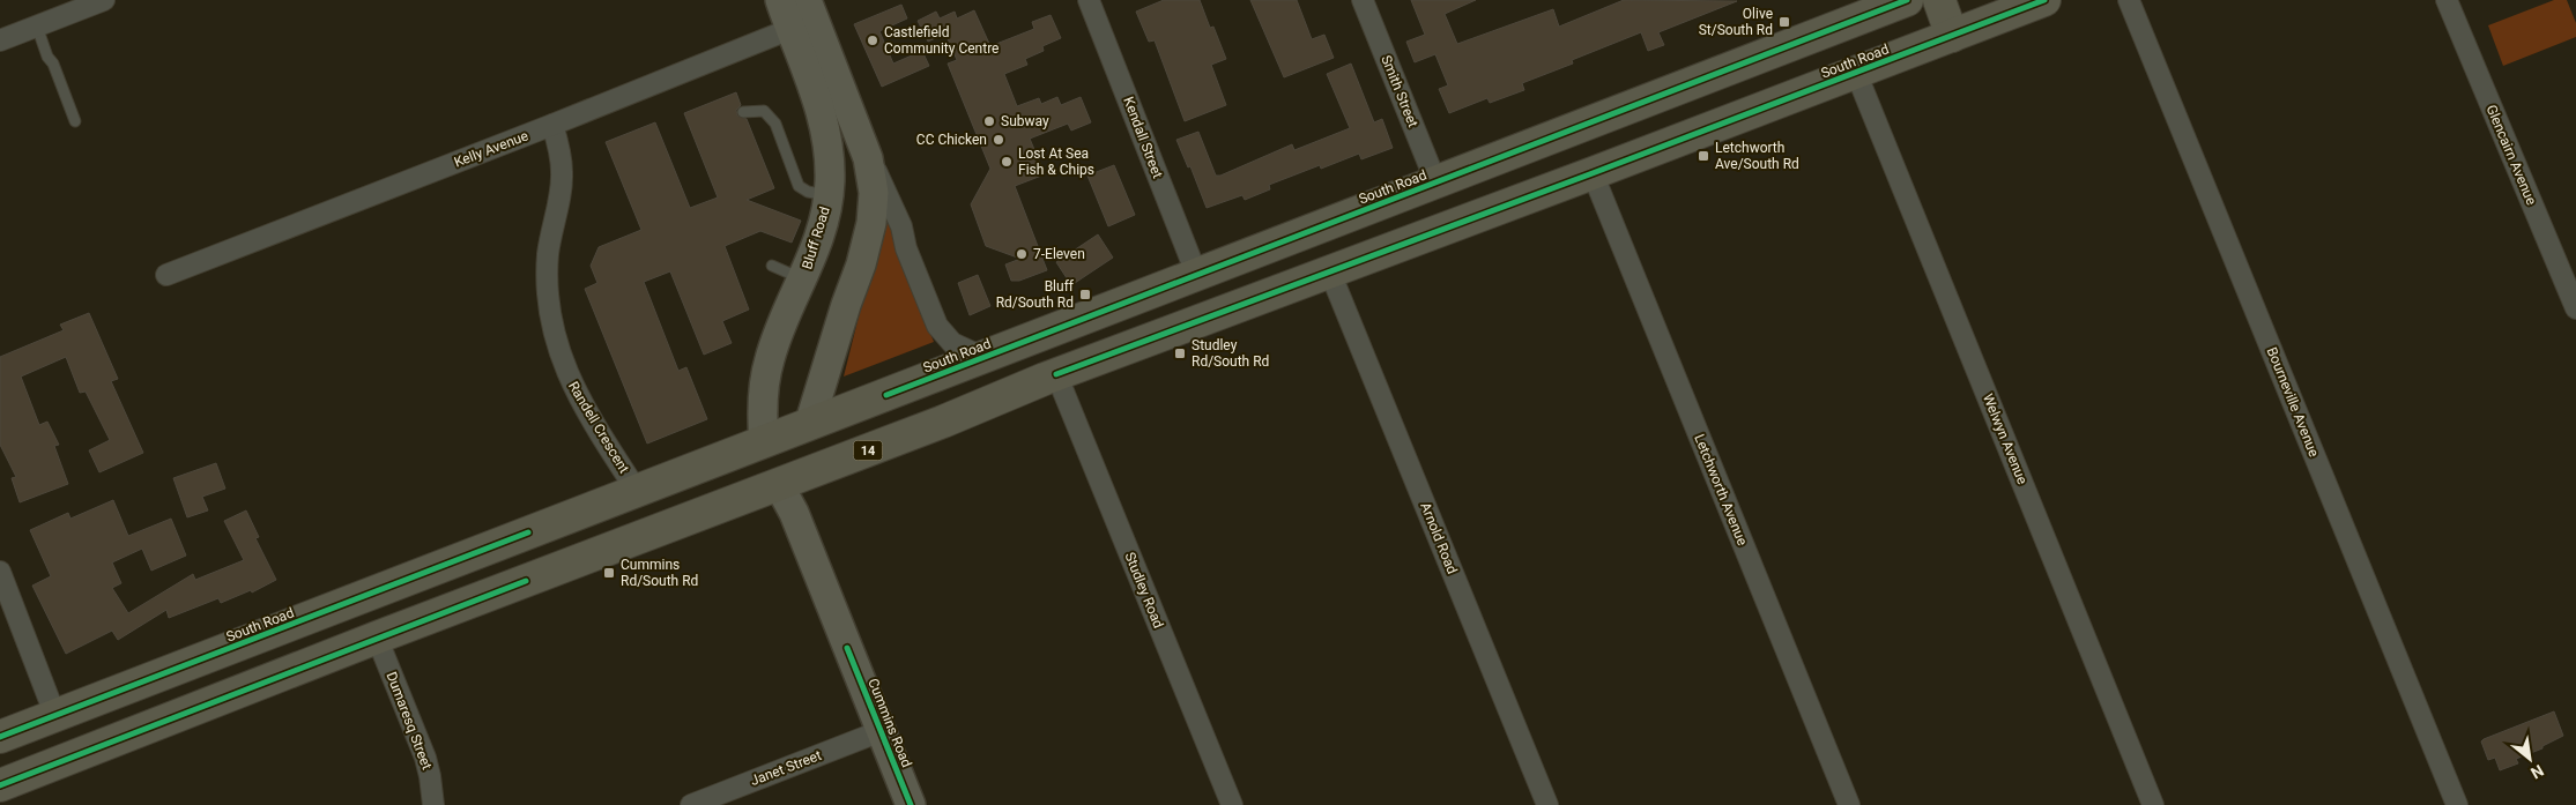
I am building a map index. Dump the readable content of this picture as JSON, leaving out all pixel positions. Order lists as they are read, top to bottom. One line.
{"streets":{"main road":["South Road","Bluff Road","14","Cummins Road"],"street":["Smith Street","Kendall Street","Kelly Avenue","Glencairn Avenue","Bourneville Avenue","Randell Crescent","Welwyn Avenue","Letchworth Avenue","Arnold Road","Studley Road","Dumaresq Street","Janet Street"]},"crossings":[["South Road","Smith Street"],["South Road","Kendall Street"],["South Road","Bluff Road"],["South Road","Randell Crescent"],["South Road","Welwyn Avenue"],["South Road","Letchworth Avenue"],["South Road","Arnold Road"],["South Road","Studley Road"],["South Road","Dumaresq Street"],["South Road","Cummins Road"],["Kelly Avenue","Bluff Road"],["Kelly Avenue","Randell Crescent"],["Cummins Road","Janet Street"]],"places":{"transit":["Olive St/South Rd","Letchworth Ave/South Rd","Bluff Rd/South Rd","Studley Rd/South Rd","Cummins Rd/South Rd"],"other":["Castlefield Community Centre","Subway","CC Chicken","Lost At Sea Fish & Chips","7-Eleven"]},"north":"bottom right"}
